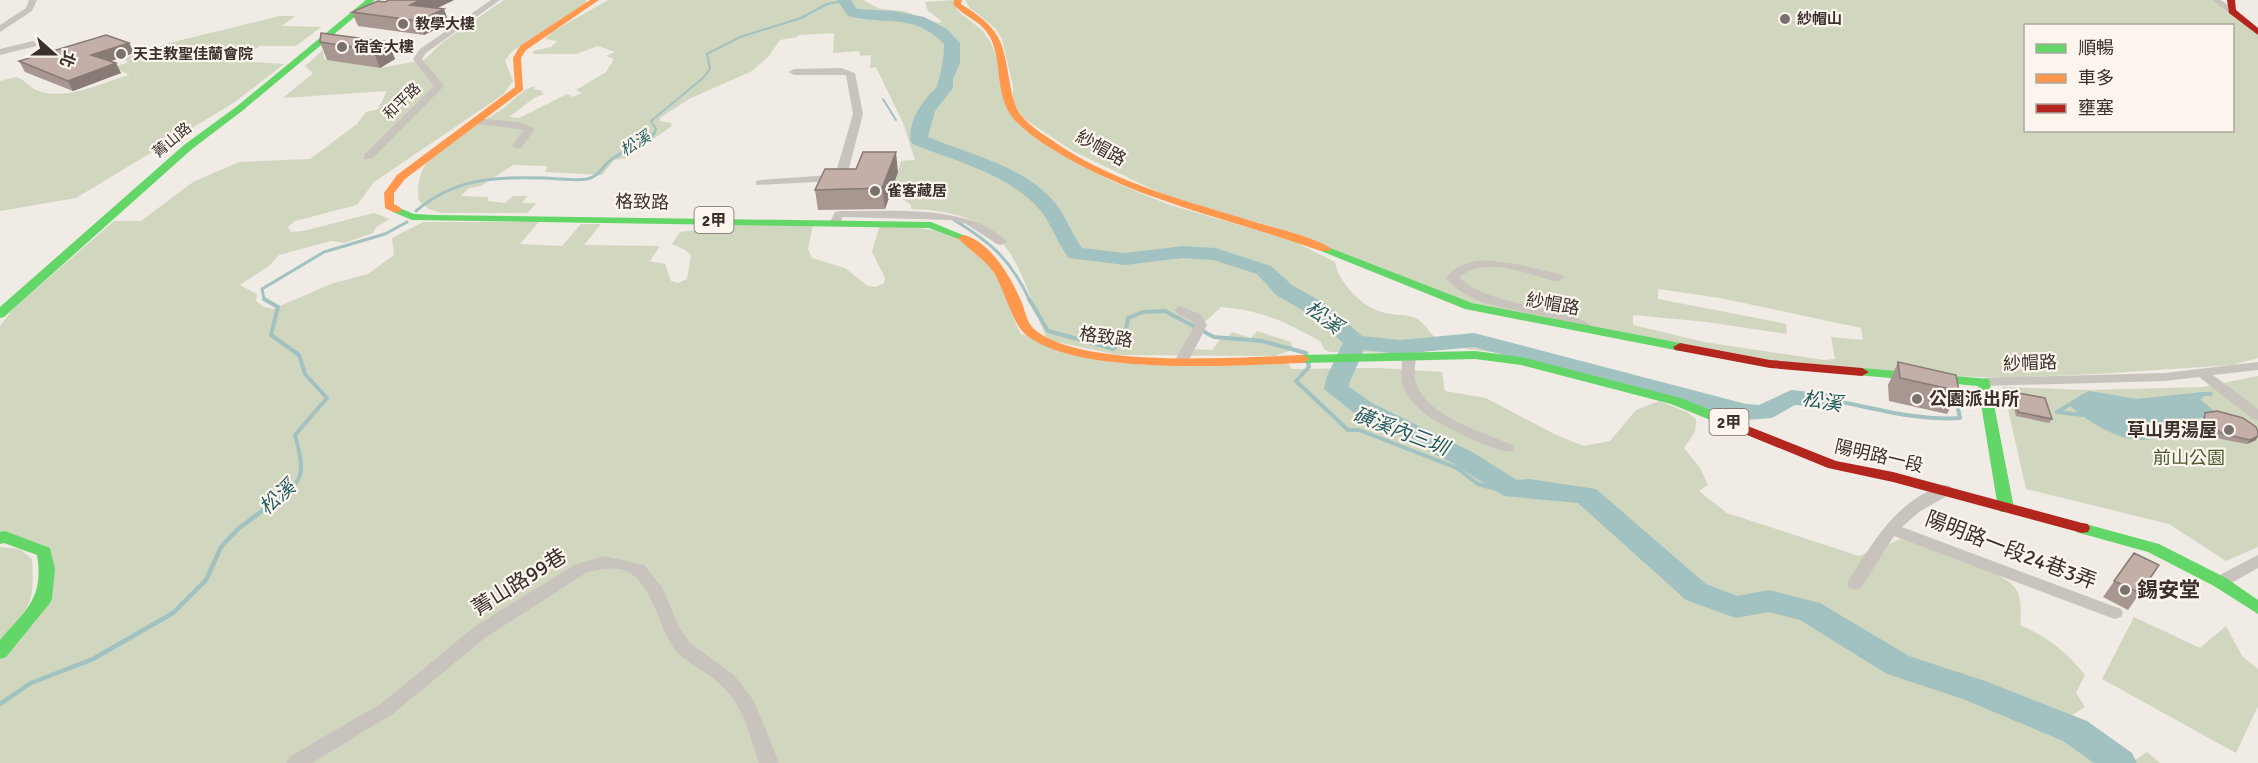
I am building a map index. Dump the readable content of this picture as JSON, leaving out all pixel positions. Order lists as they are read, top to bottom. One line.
{"streets":{"street":["和平路","菁山路","紗帽路","格致路","2甲","陽明路一段","陽明路一段24巷3弄","菁山路99巷"]},"crossings":[["格致路","陽明路一段"]],"water":["松溪","磺溪內三圳"],"parks":["前山公園"],"places":["紗帽山","教學大樓","宿舍大樓","天主教聖佳蘭會院","雀客藏居","公園派出所","草山男湯屋","錫安堂"],"legend":["順暢","車多","壅塞"],"north":"right"}
